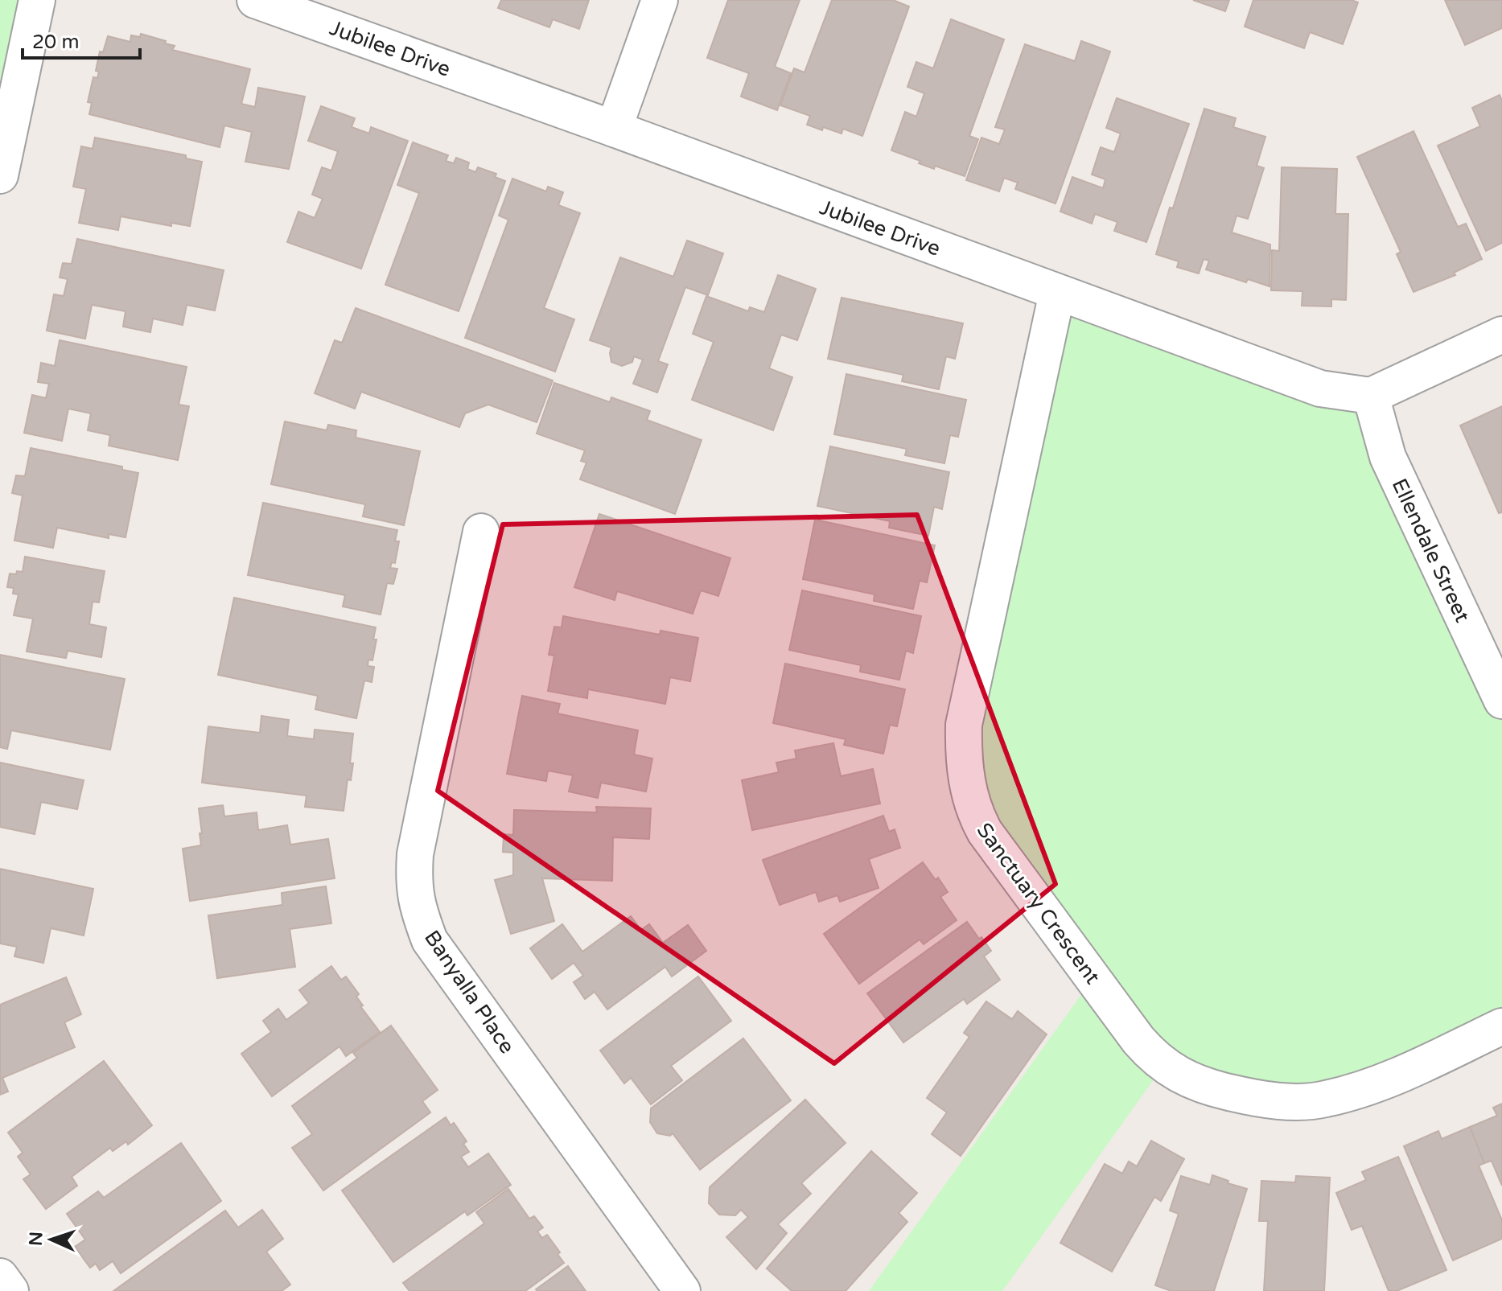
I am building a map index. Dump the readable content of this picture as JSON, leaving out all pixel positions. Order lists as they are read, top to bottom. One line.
{"streets":{"street":["Jubilee Drive","Ellendale Street","Sanctuary Crescent","Banyalla Place"]},"crossings":[["Jubilee Drive","Ellendale Street"],["Jubilee Drive","Sanctuary Crescent"]],"scale_bar":"20 m","north":"left"}
